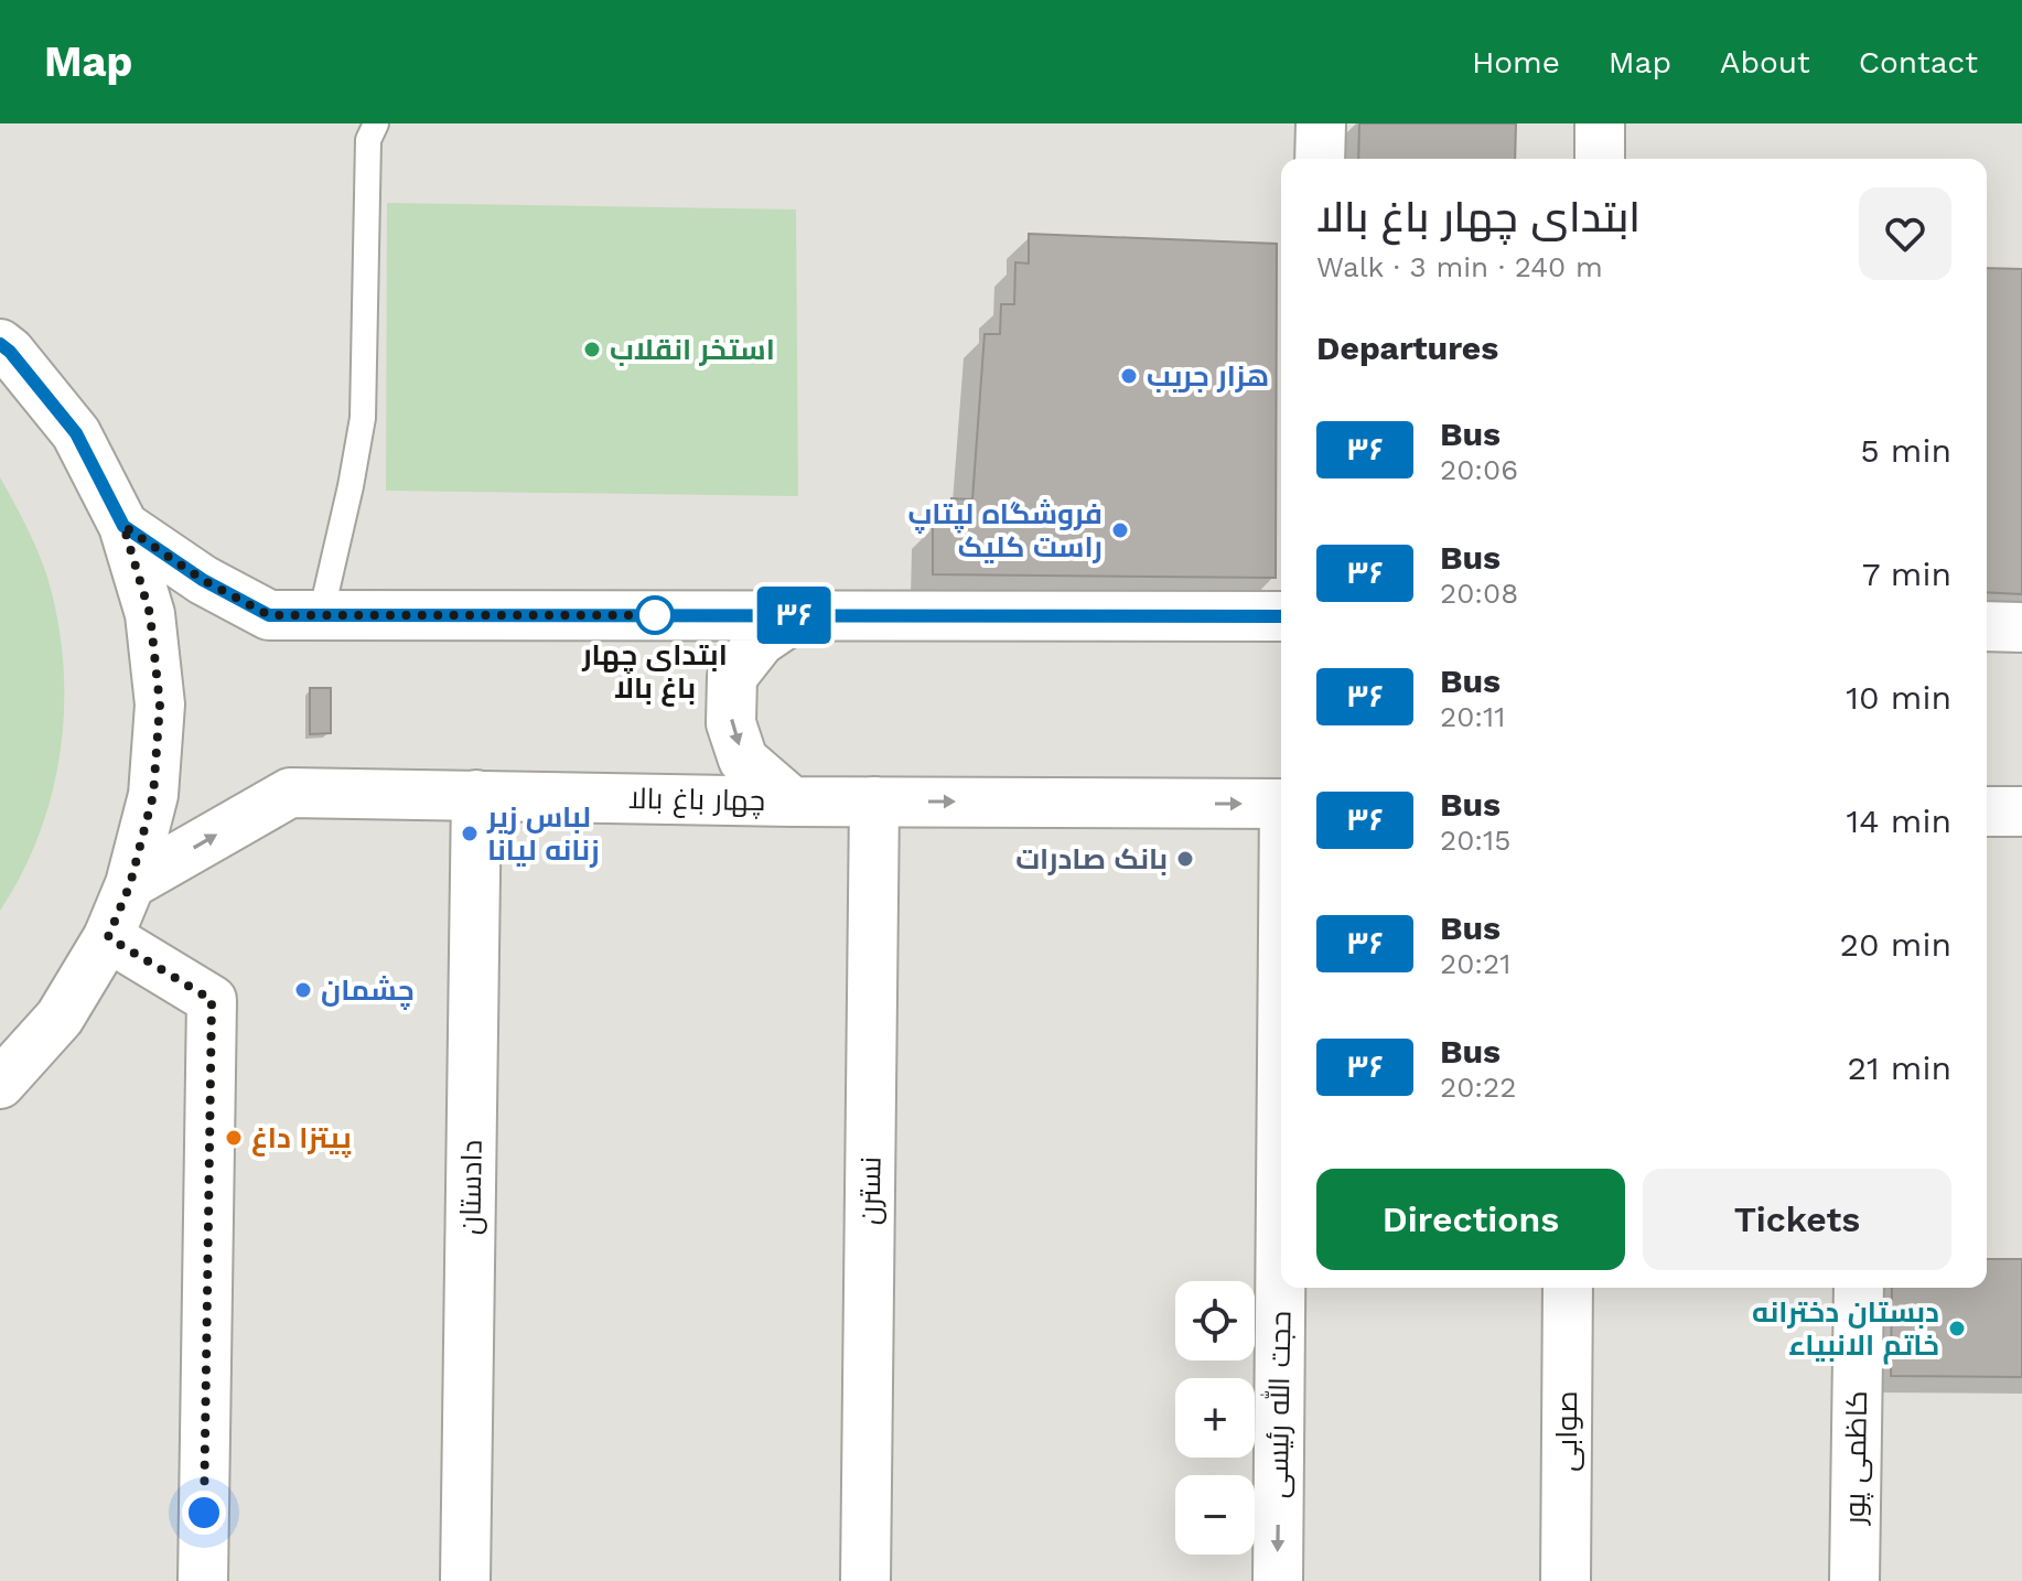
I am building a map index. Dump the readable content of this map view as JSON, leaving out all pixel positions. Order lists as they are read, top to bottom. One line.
{"streets":{"street":["چهار باغ بالا","دادستان","نسترن","حجت الله رئیسی","صوابی","کاظمی پور"]},"crossings":[["چهار باغ بالا","دادستان"],["چهار باغ بالا","نسترن"]],"one_way":["حجت الله رئیسی"],"places":["استخر انقلاب","هزار جریب","فروشگاه لپتاپ راست کلیک","ابتدای چهار باغ بالا","لباس زیر زنانه لیانا","بانک صادرات","چشمان","پیتزا داغ","دبستان دخترانه خاتم الانبیاء"],"lines":["bus line ۳۶"],"page":{"header":"Map","nav":["Home","Map","About","Contact"],"on_map":"۳۶","heading":[["ابتدای چهار باغ بالا","Walk · 3 min · 240 m"],"Departures"],"list":[{"mark":"۳۶","name":"Bus","note":"20:06","value":"5 min"},{"mark":"۳۶","name":"Bus","note":"20:08","value":"7 min"},{"mark":"۳۶","name":"Bus","note":"20:11","value":"10 min"},{"mark":"۳۶","name":"Bus","note":"20:15","value":"14 min"},{"mark":"۳۶","name":"Bus","note":"20:21","value":"20 min"},{"mark":"۳۶","name":"Bus","note":"20:22","value":"21 min"}],"buttons":["Directions","Tickets"],"map_buttons":["+","−"]}}
